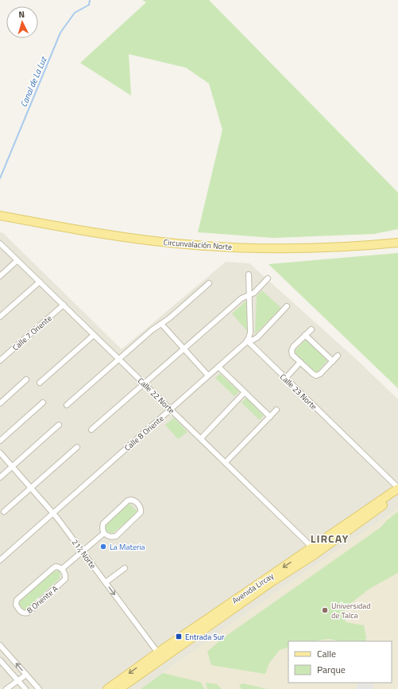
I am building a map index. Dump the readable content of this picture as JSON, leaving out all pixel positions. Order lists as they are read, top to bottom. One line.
{"streets":{"main road":["Circunvalación Norte","Avenida Lircay"],"street":["Calle 7 Oriente","Calle 23 Norte","Calle 22 Norte","Calle 8 Oriente","21½ Norte","8 Oriente A"]},"crossings":[["Calle 7 Oriente","Calle 22 Norte"],["Calle 23 Norte","Calle 8 Oriente"],["Calle 23 Norte","Avenida Lircay"],["Calle 22 Norte","Calle 8 Oriente"],["Calle 22 Norte","Avenida Lircay"],["Calle 8 Oriente","21½ Norte"],["21½ Norte","Avenida Lircay"],["21½ Norte","8 Oriente A"]],"one_way":["21½ Norte"],"districts":["LIRCAY"],"water":["Canal de La Luz"],"places":{"other":["La Materia","Universidad de Talca"],"transit":["Entrada Sur"]},"legend":["Calle","Parque"],"north":"top"}
